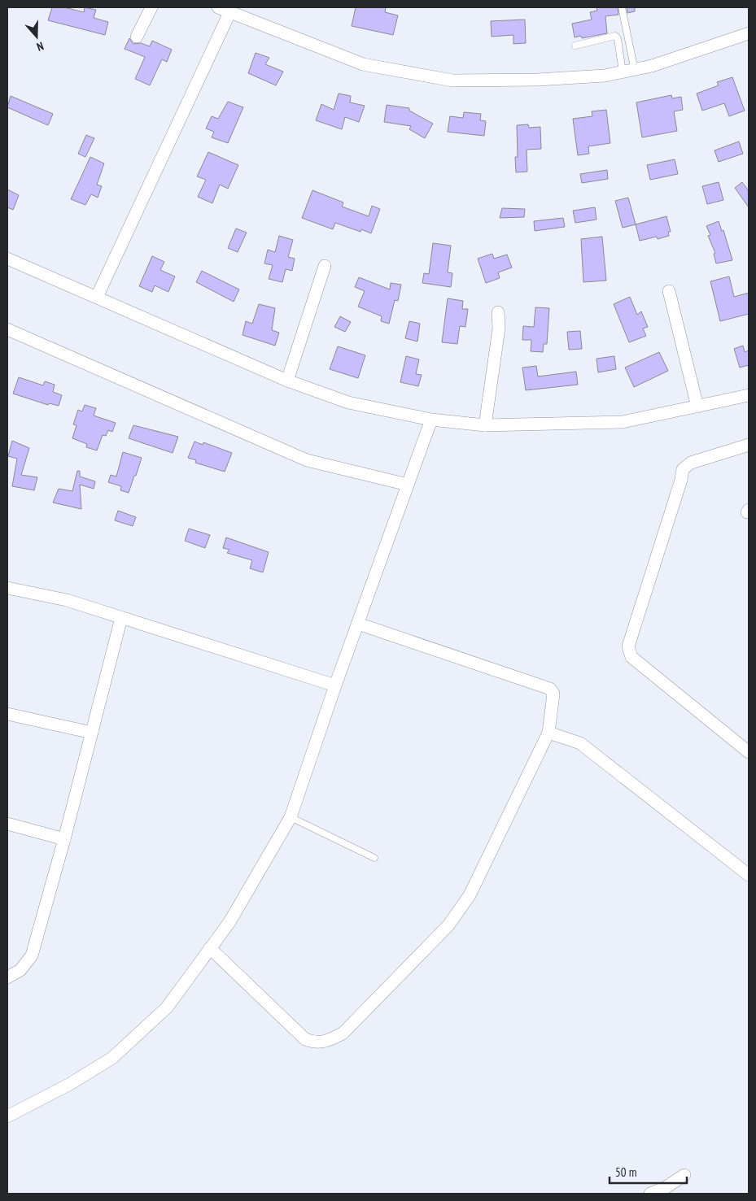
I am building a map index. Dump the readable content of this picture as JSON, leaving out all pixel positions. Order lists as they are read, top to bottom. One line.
{"scale_bar":"50 m","north":"bottom"}
